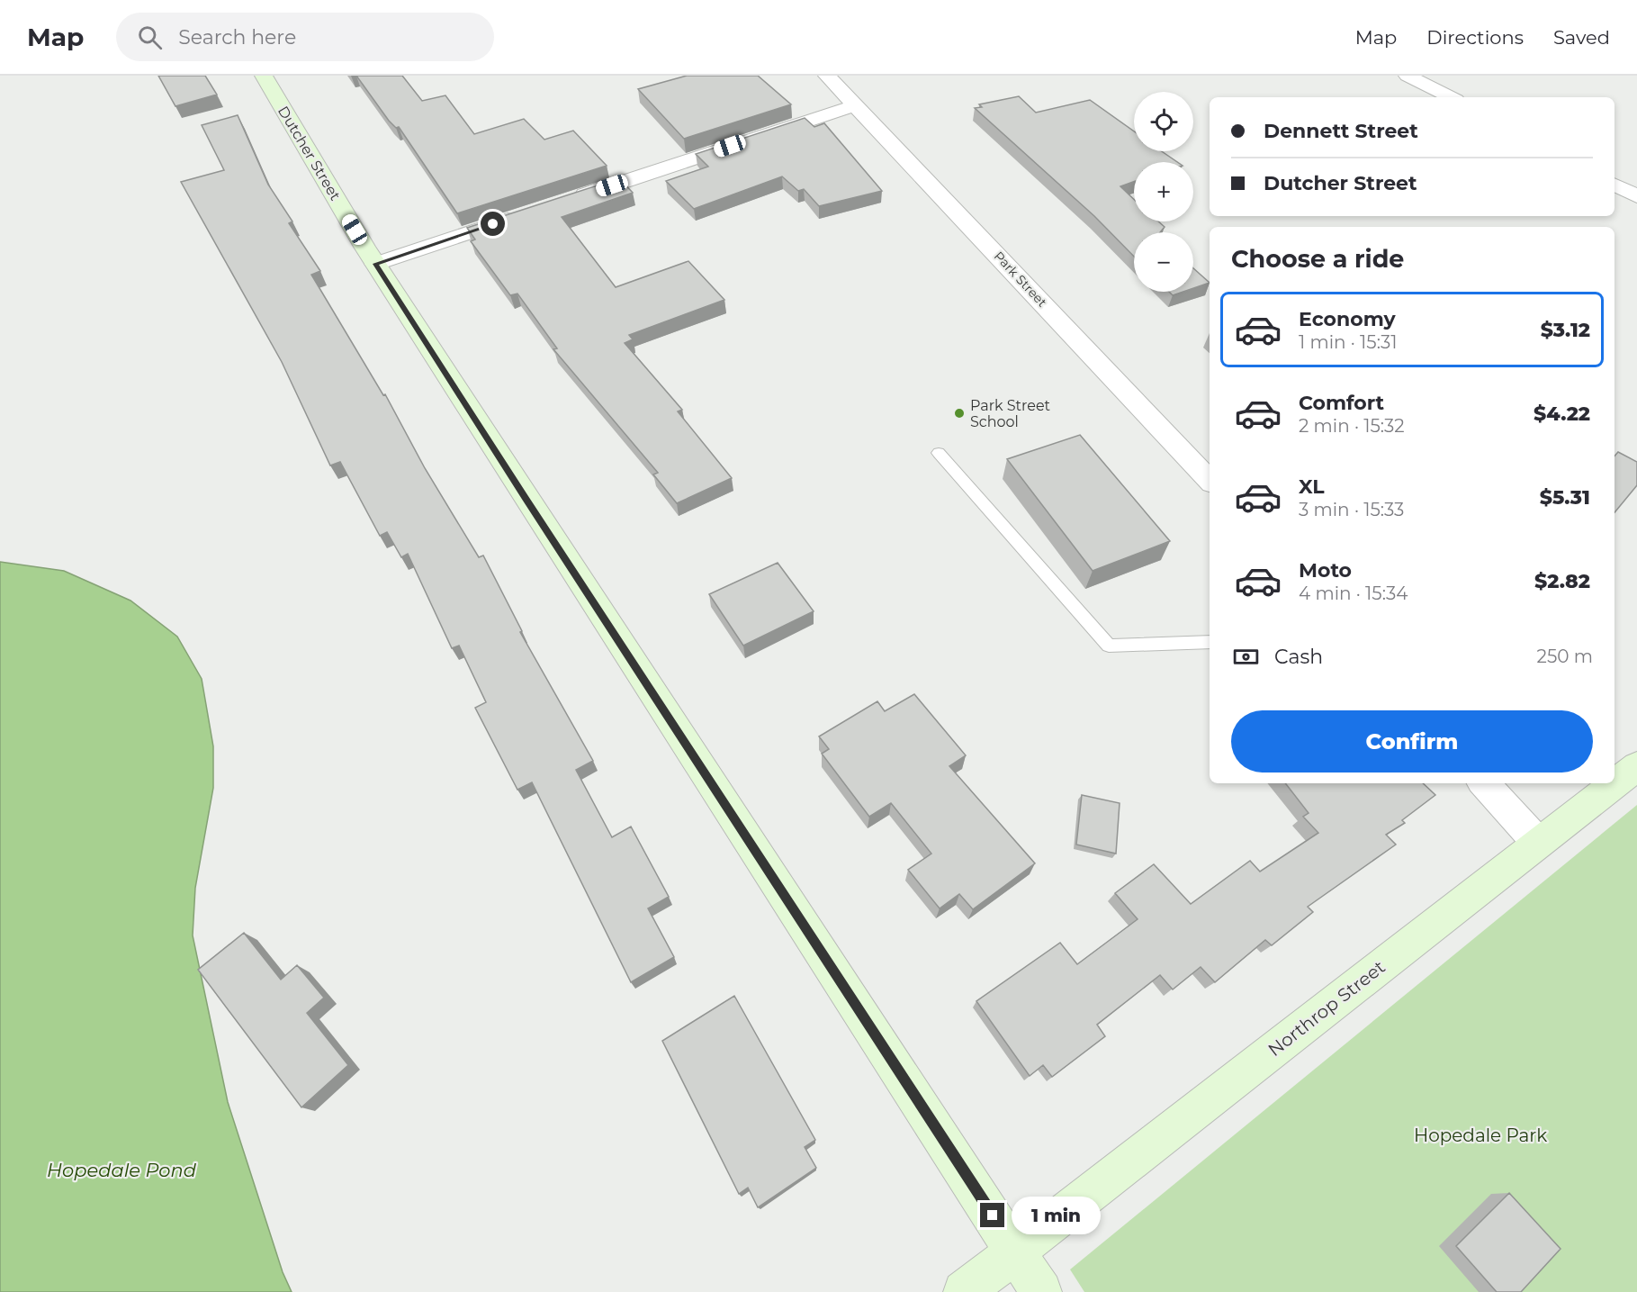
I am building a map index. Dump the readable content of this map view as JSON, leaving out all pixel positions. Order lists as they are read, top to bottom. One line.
{"streets":{"street":["Dutcher Street","Park Street","Northrop Street"]},"crossings":[["Dutcher Street","Northrop Street"]],"water":["Hopedale Pond"],"parks":["Hopedale Park"],"places":["Park Street School"],"page":{"header":"Map","search":"Search here","nav":["Map","Directions","Saved"],"map_buttons":["+","−"],"banner":["Dennett Street","Dutcher Street"],"heading":"Choose a ride","list":[{"name":"Economy","note":"1 min · 15:31","value":"$3.12"},{"name":"Comfort","note":"2 min · 15:32","value":"$4.22"},{"name":"XL","note":"3 min · 15:33","value":"$5.31"},{"name":"Moto","note":"4 min · 15:34","value":"$2.82"}],"pay":["Cash","250 m"],"buttons":"Confirm","bubble":"1 min"}}
